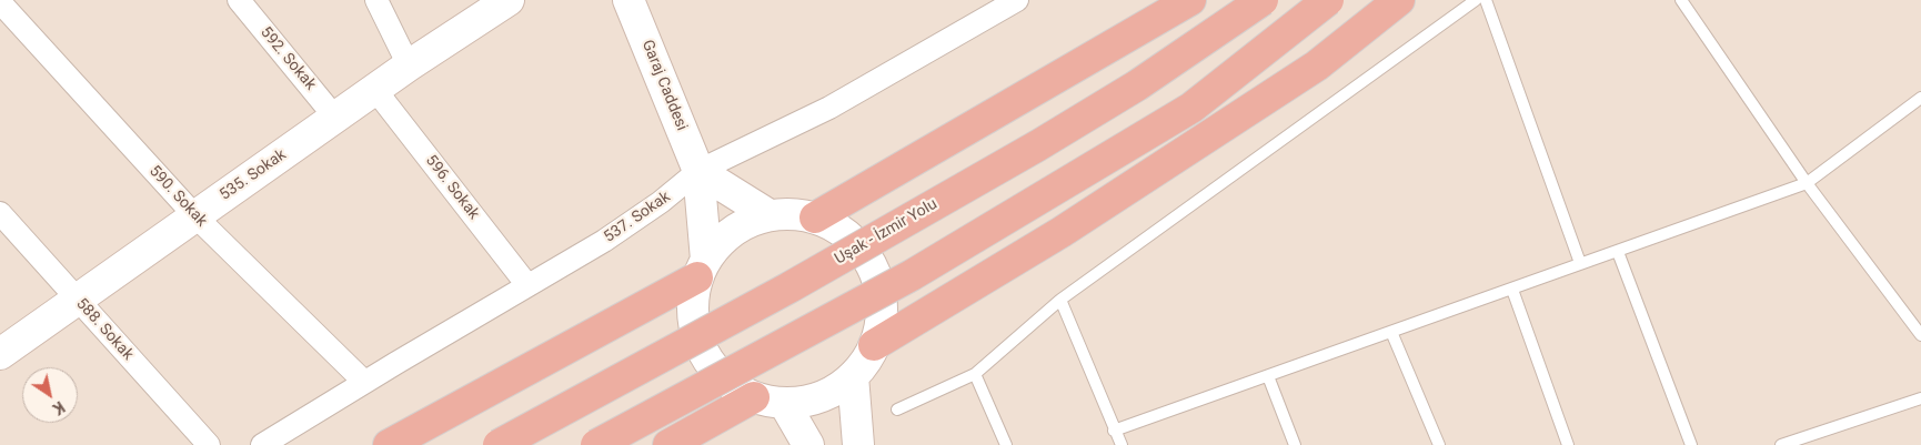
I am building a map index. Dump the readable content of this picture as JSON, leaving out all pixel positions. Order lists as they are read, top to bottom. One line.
{"streets":{"highway":["Uşak - İzmir Yolu"],"street":["592. Sokak","Garaj Caddesi","535. Sokak","596. Sokak","590. Sokak","537. Sokak","588. Sokak"]},"crossings":[["592. Sokak","535. Sokak"],["Garaj Caddesi","537. Sokak"],["535. Sokak","596. Sokak"],["535. Sokak","590. Sokak"],["535. Sokak","588. Sokak"],["596. Sokak","537. Sokak"],["590. Sokak","537. Sokak"]],"north":"bottom right"}
